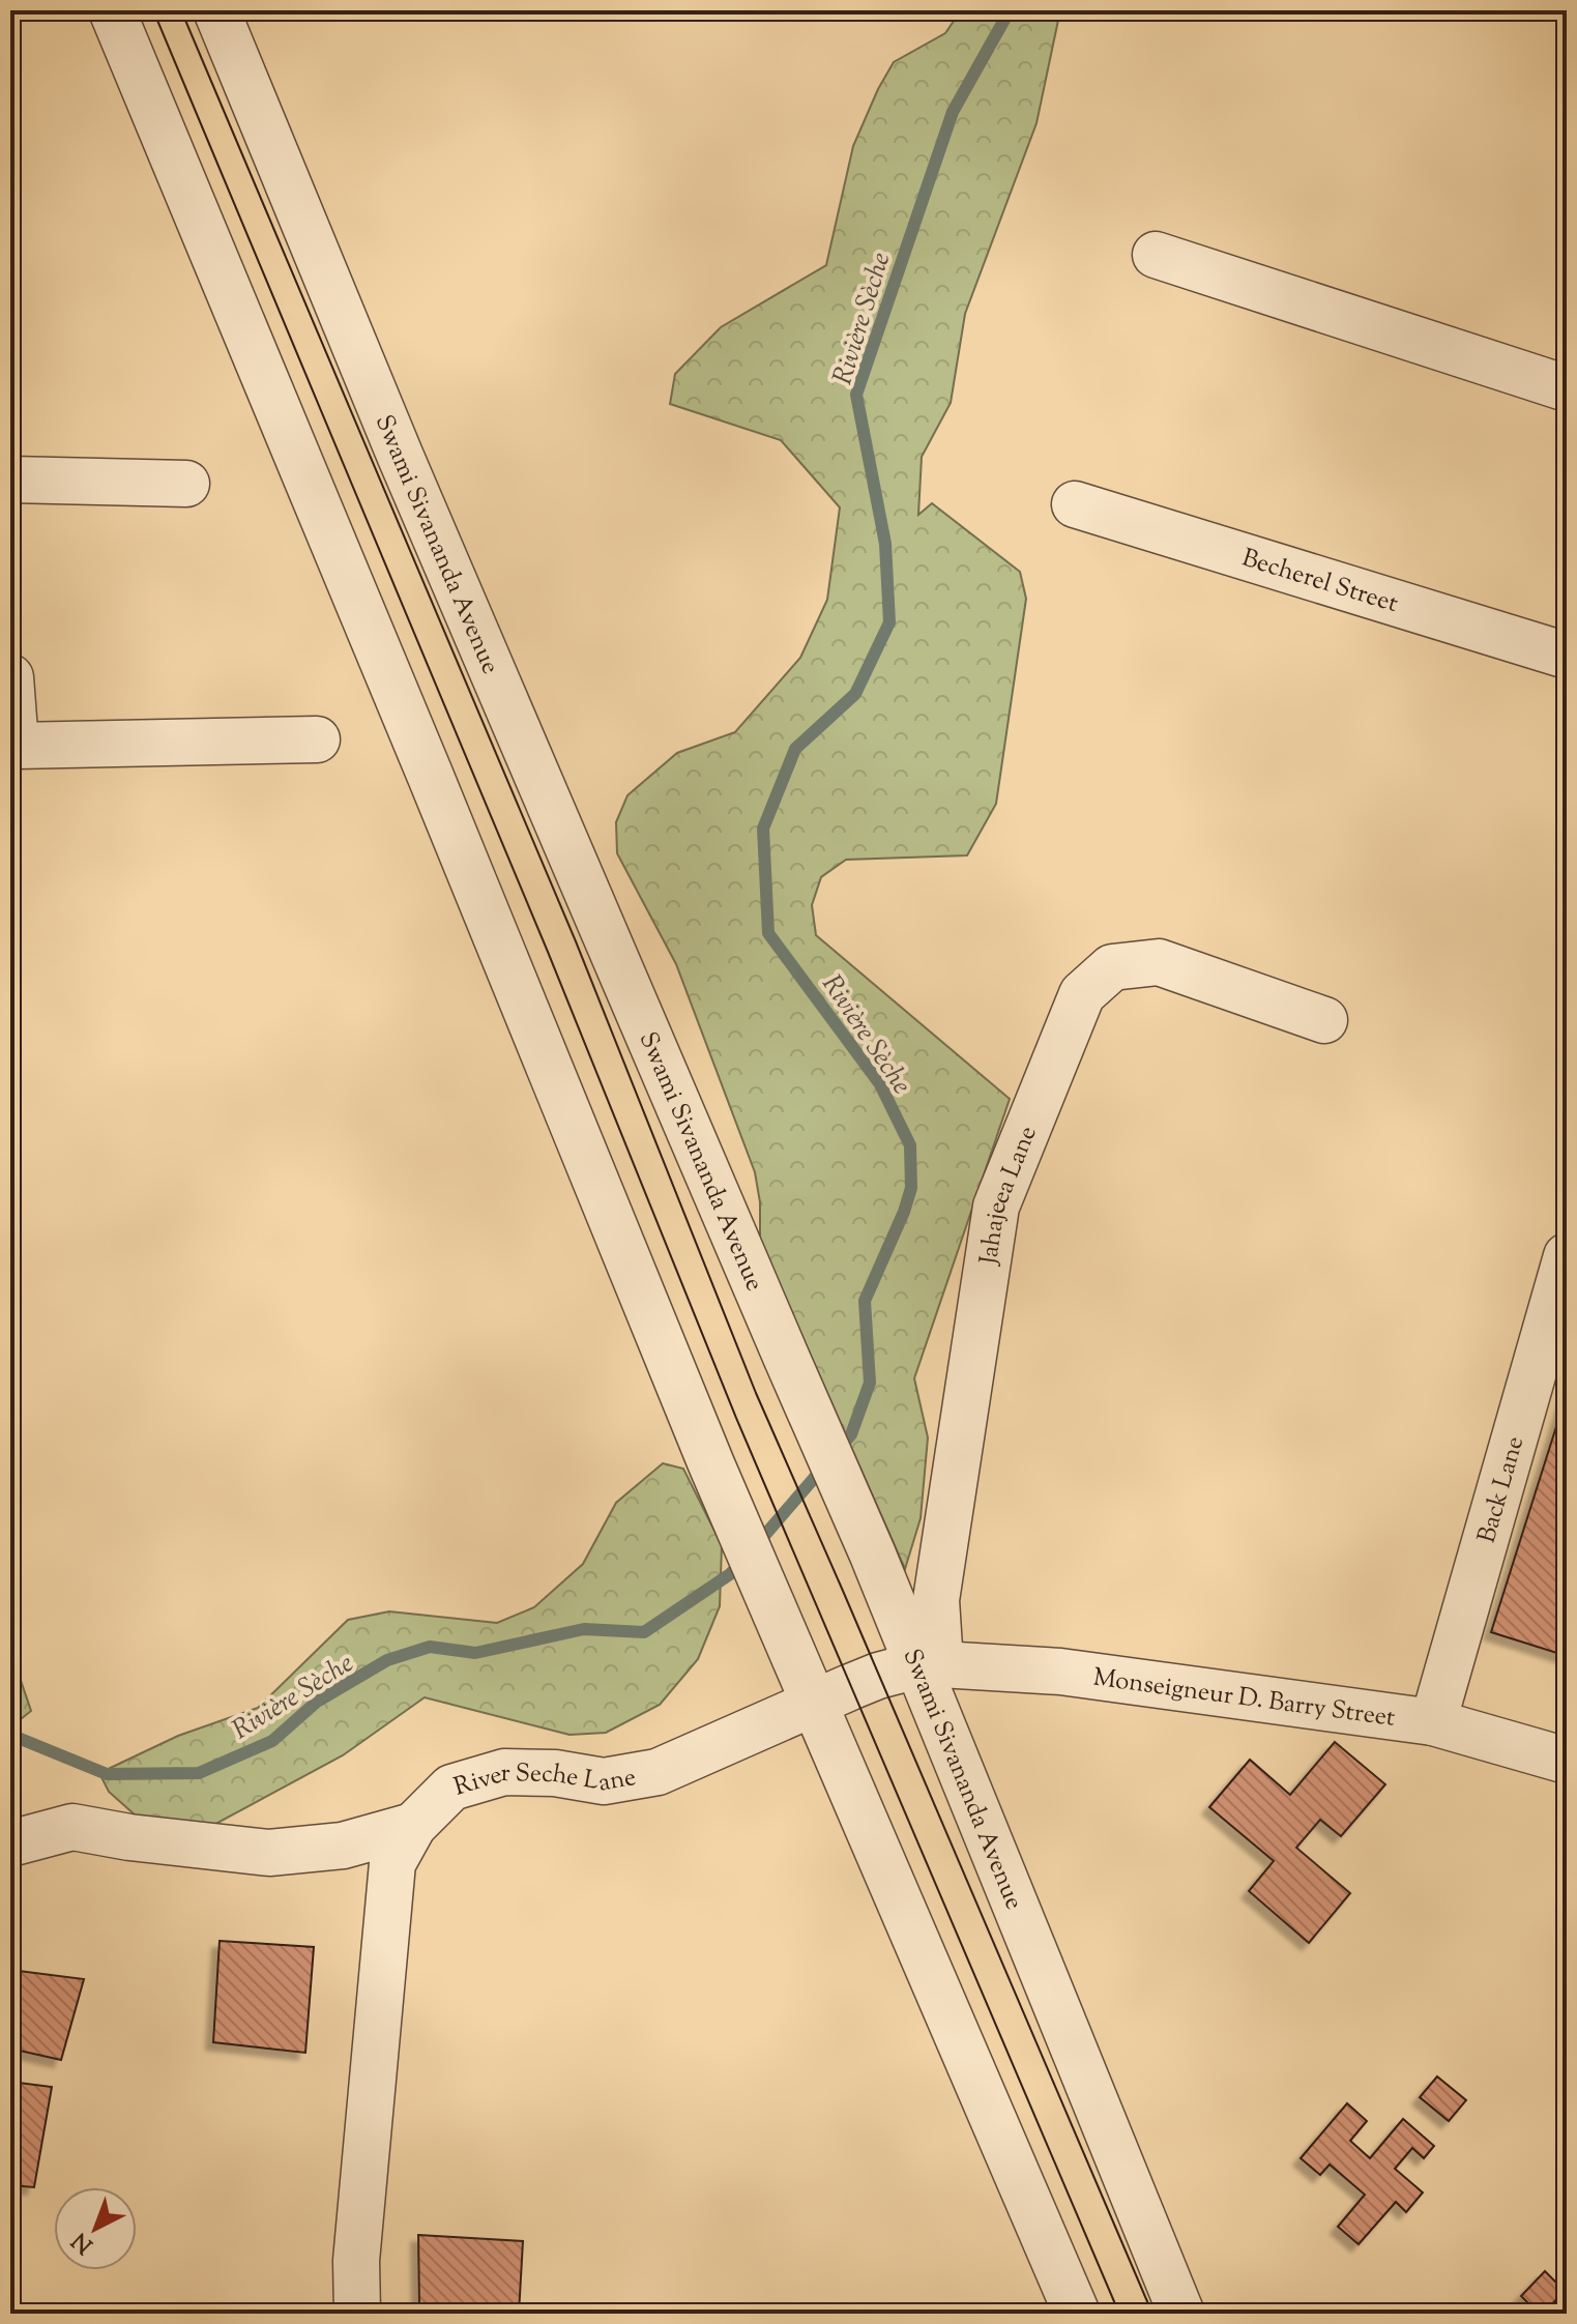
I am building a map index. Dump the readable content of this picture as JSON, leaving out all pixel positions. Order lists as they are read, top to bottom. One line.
{"streets":{"street":["Swami Sivananda Avenue","Becherel Street","Jahajeea Lane","Back Lane","Monseigneur D. Barry Street","River Seche Lane"]},"crossings":[["Swami Sivananda Avenue","Jahajeea Lane"],["Swami Sivananda Avenue","Monseigneur D. Barry Street"],["Swami Sivananda Avenue","River Seche Lane"],["Jahajeea Lane","Monseigneur D. Barry Street"],["Jahajeea Lane","River Seche Lane"],["Back Lane","Monseigneur D. Barry Street"],["Monseigneur D. Barry Street","River Seche Lane"]],"water":["Rivière Sèche"],"north":"bottom left"}
